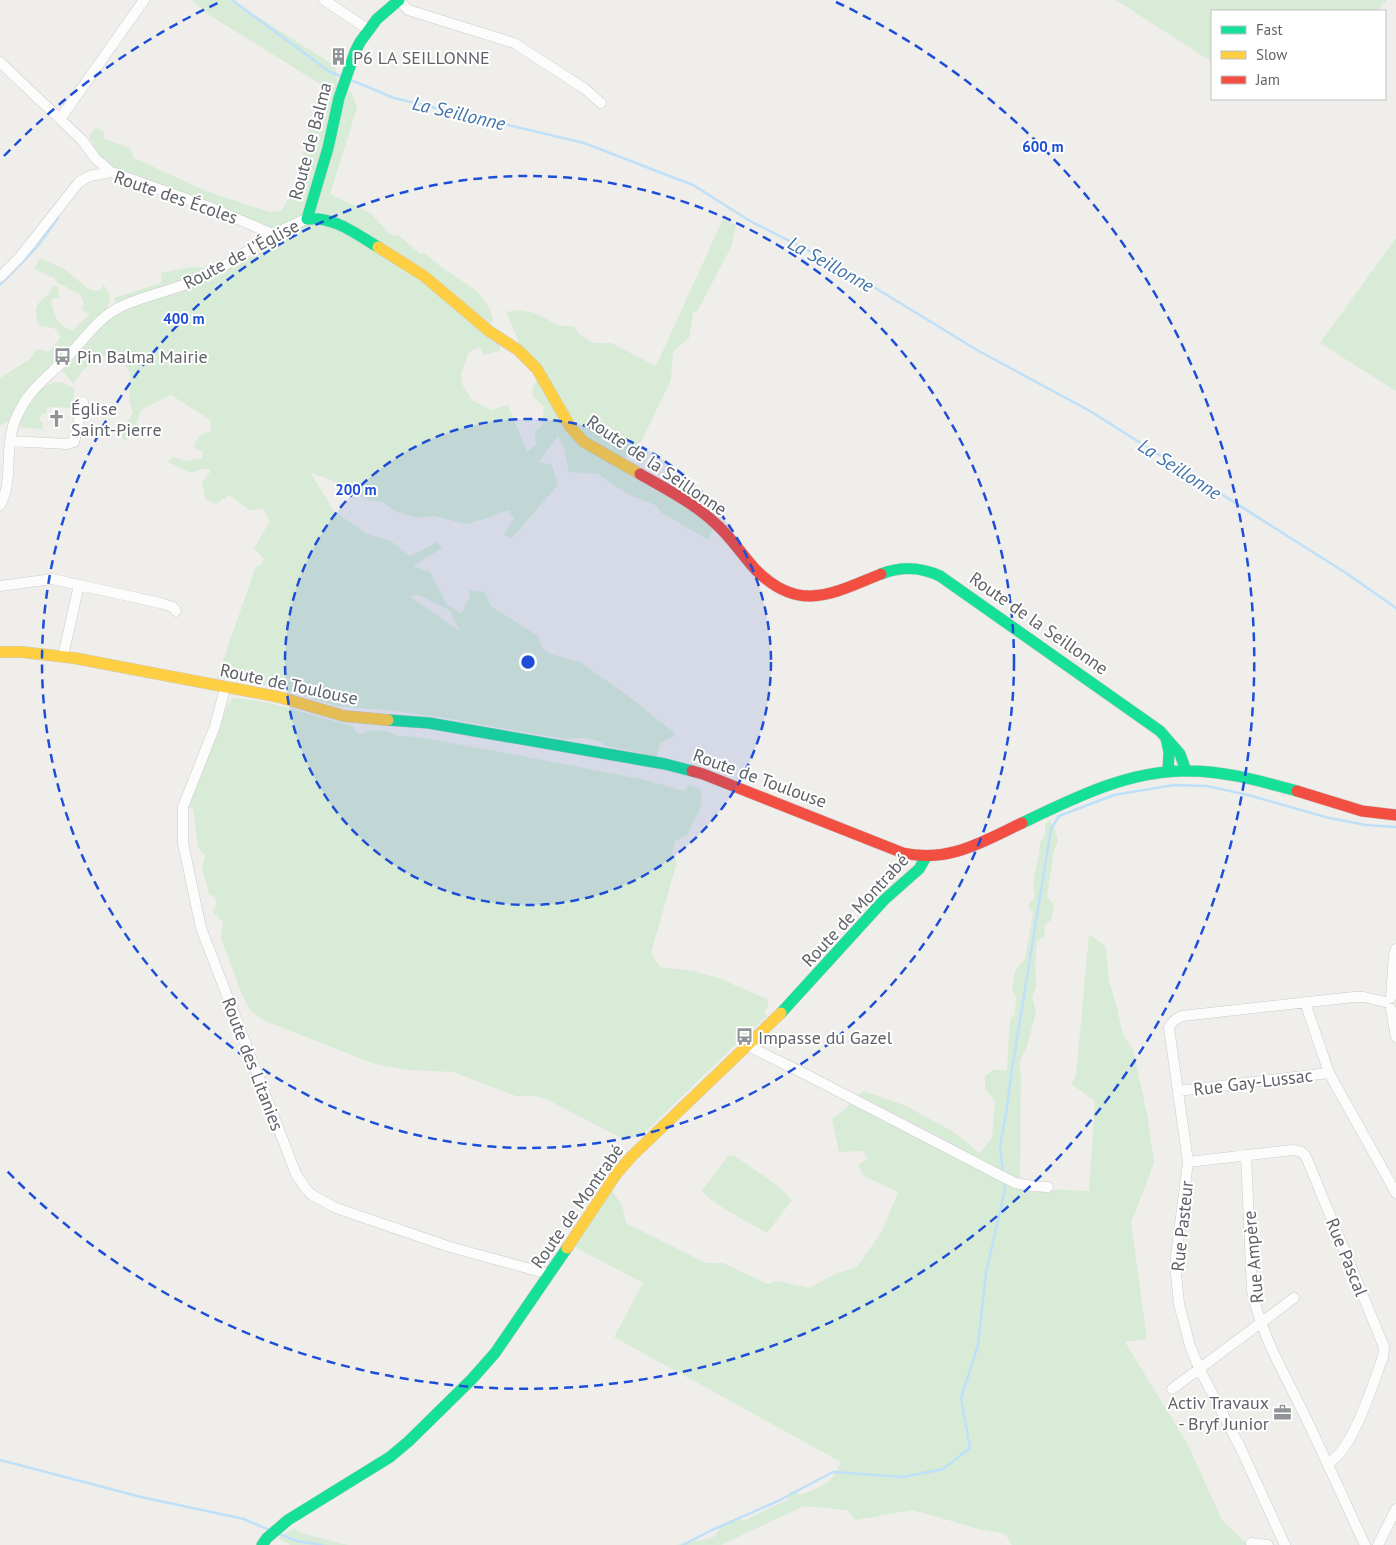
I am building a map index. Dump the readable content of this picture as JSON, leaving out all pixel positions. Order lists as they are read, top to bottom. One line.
{"streets":{"street":["Route de Balma","Route des Écoles","Route de l'Église","Route de la Seillonne","Route de Toulouse","Route de Montrabé","Route des Litanies","Rue Gay-Lussac","Rue Pasteur","Rue Ampère","Rue Pascal"]},"crossings":[["Route de Balma","Route de l'Église"],["Route de Balma","Route de la Seillonne"],["Route des Écoles","Route de l'Église"],["Route de l'Église","Route de la Seillonne"],["Route de la Seillonne","Route de Toulouse"],["Route de Toulouse","Route de Montrabé"],["Route de Toulouse","Route des Litanies"],["Route de Montrabé","Route des Litanies"],["Rue Gay-Lussac","Rue Pasteur"],["Rue Pasteur","Rue Pascal"],["Rue Ampère","Rue Pascal"]],"water":["La Seillonne"],"places":{"building":["P6 LA SEILLONNE"],"bus stop":["Pin Balma Mairie","Impasse du Gazel"],"church":["Église Saint-Pierre"],"office":["Activ Travaux - Bryf Junior"]},"legend":["Fast","Slow","Jam"],"rings":["600 m","400 m","200 m"]}
